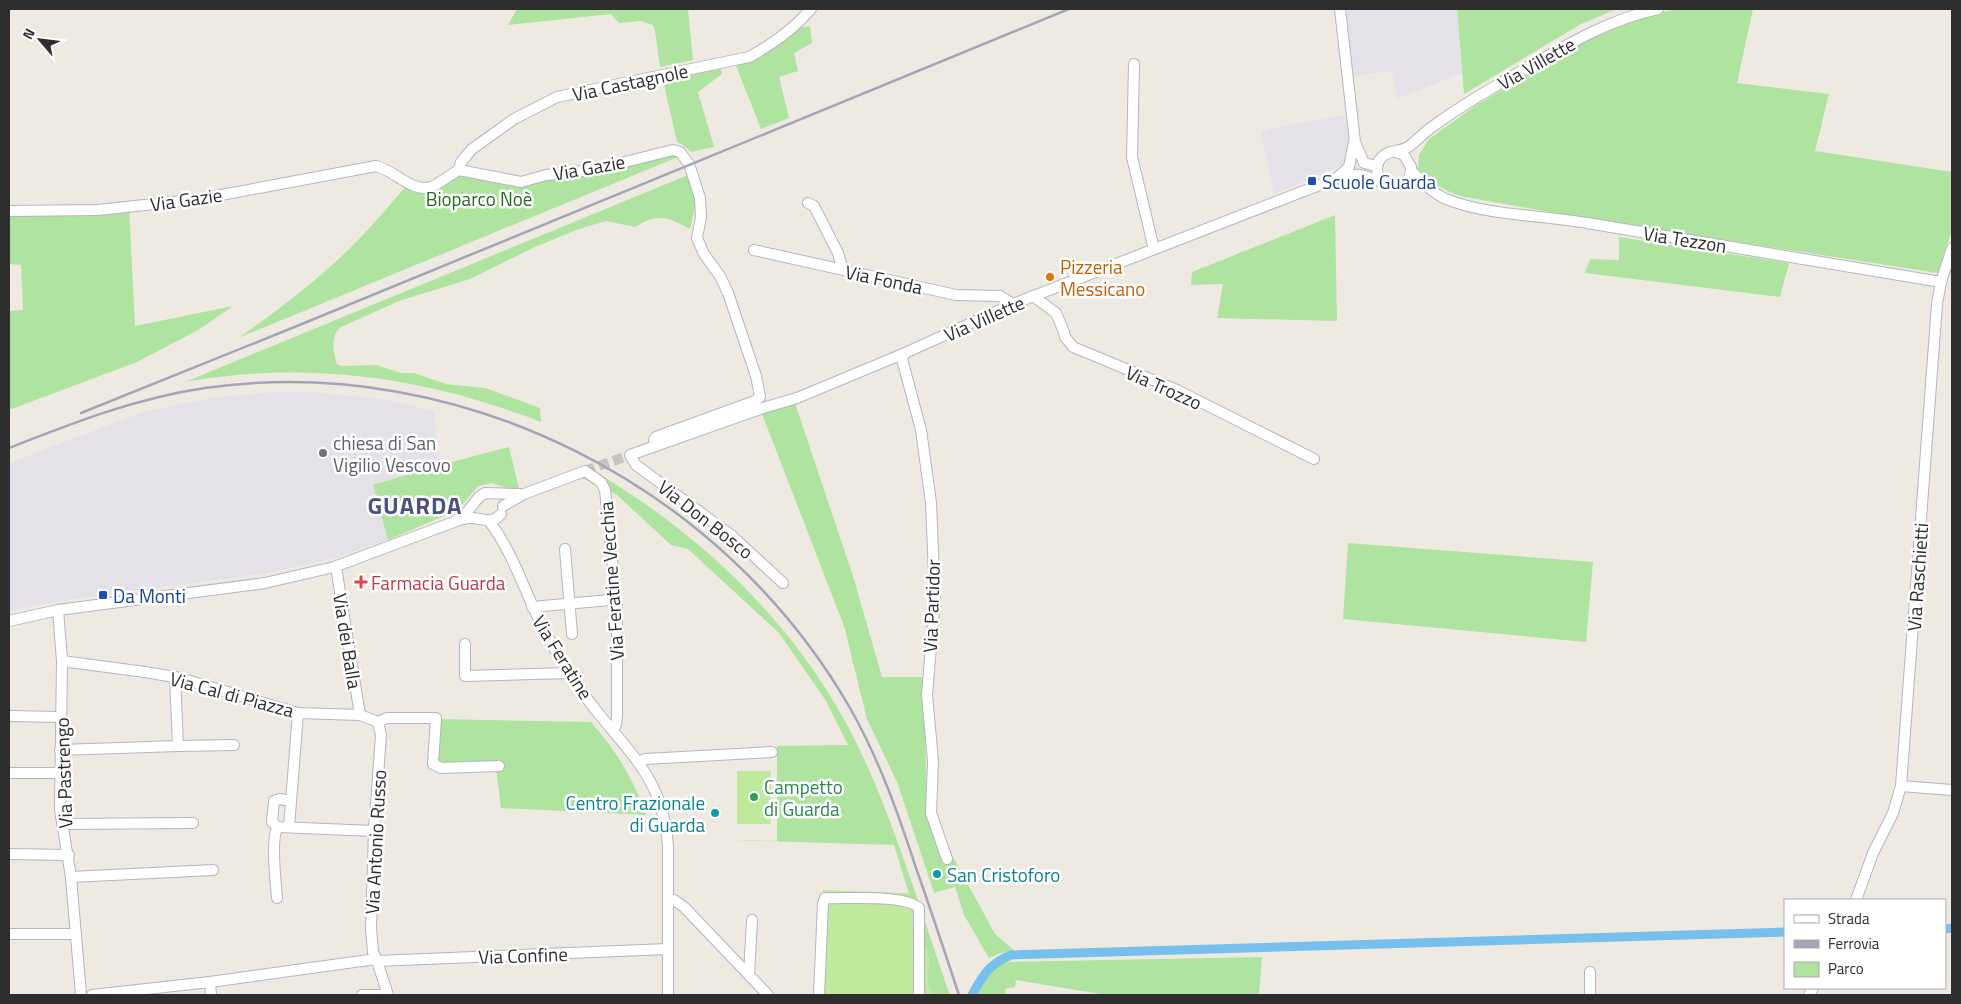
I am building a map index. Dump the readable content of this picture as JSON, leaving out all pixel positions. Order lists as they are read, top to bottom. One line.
{"streets":{"street":["Via Villette","Via Castagnole","Via Gazie","Via Tezzon","Via Fonda","Via Trozzo","Via Don Bosco","Via Raschietti","Via Feratine Vecchia","Via Partidor","Via dei Balla","Via Feratine","Via Cal di Piazza","Via Pastrengo","Via Antonio Russo","Via Confine"]},"crossings":[["Via Villette","Via Gazie"],["Via Villette","Via Tezzon"],["Via Villette","Via Fonda"],["Via Villette","Via Trozzo"],["Via Villette","Via Don Bosco"],["Via Villette","Via Partidor"],["Via Castagnole","Via Gazie"],["Via Tezzon","Via Raschietti"],["Via Feratine Vecchia","Via Feratine"],["Via dei Balla","Via Cal di Piazza"],["Via Feratine","Via Confine"],["Via Cal di Piazza","Via Pastrengo"],["Via Cal di Piazza","Via Antonio Russo"],["Via Antonio Russo","Via Confine"]],"districts":["GUARDA"],"parks":["Bioparco Noè"],"places":{"transit":["Scuole Guarda","Da Monti"],"other":["Pizzeria Messicano","chiesa di San Vigilio Vescovo","Campetto di Guarda","Centro Frazionale di Guarda","San Cristoforo"],"health":["Farmacia Guarda"]},"legend":["Strada","Ferrovia","Parco"],"north":"top left"}
